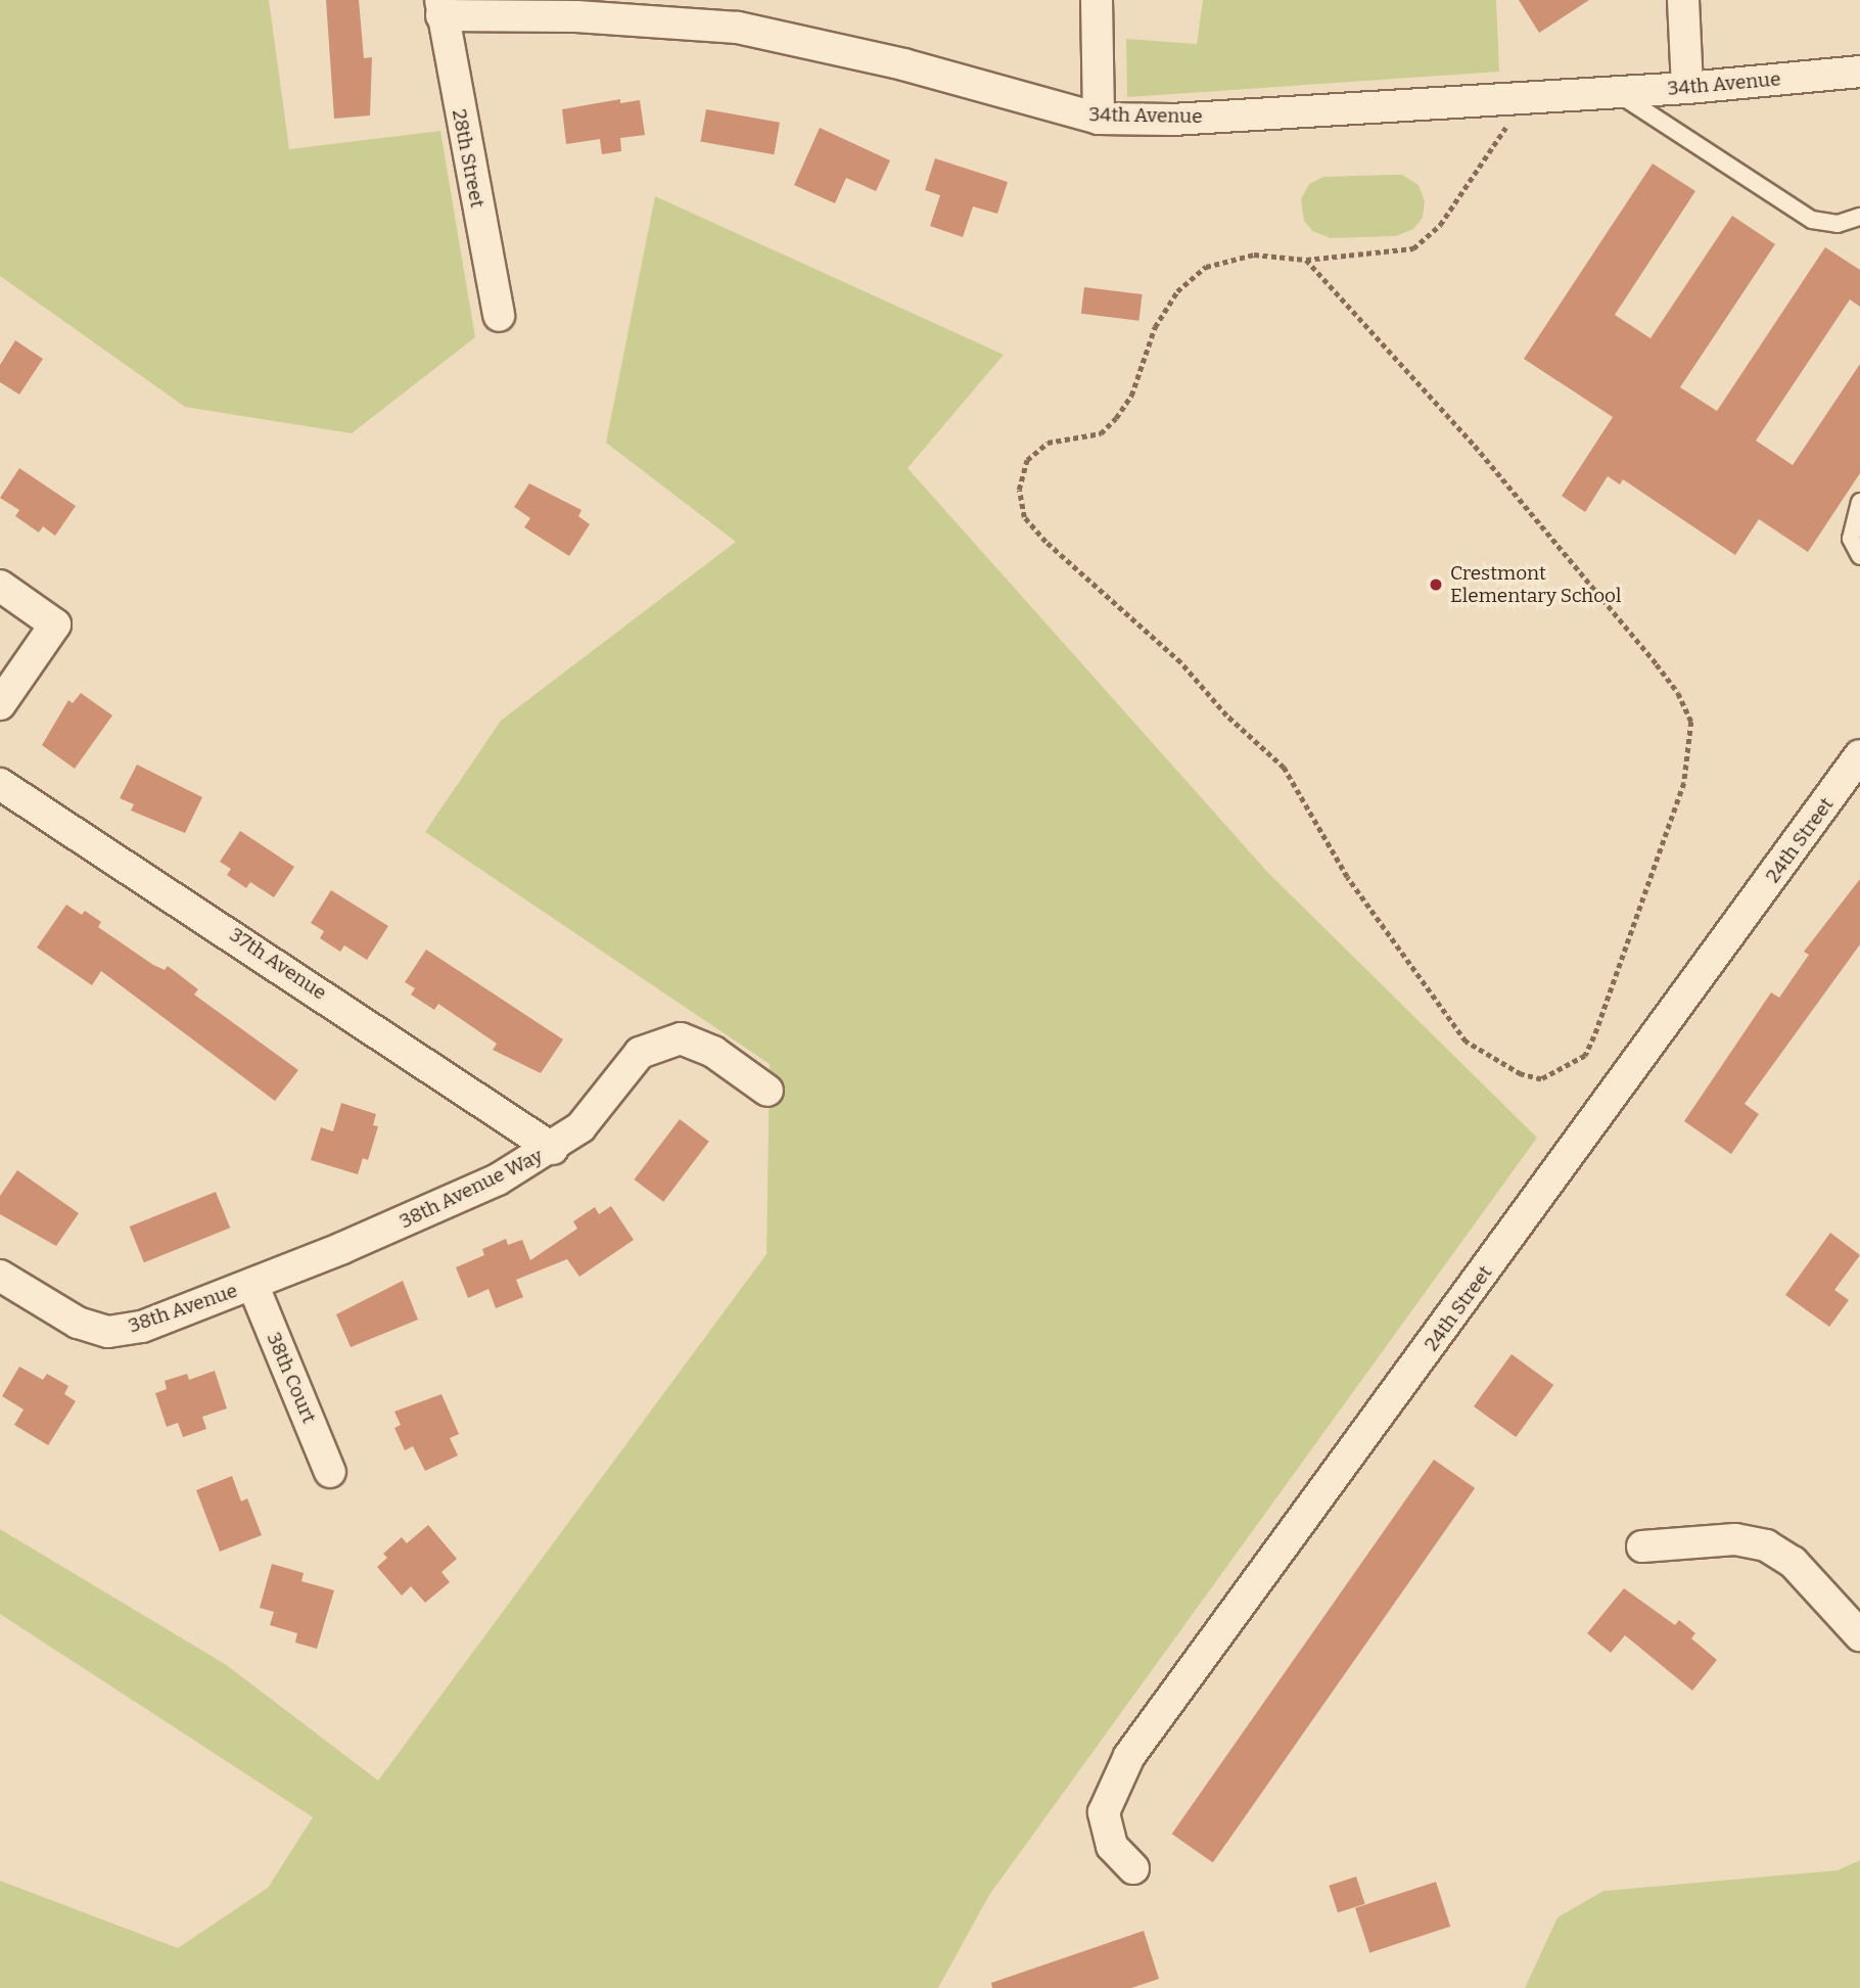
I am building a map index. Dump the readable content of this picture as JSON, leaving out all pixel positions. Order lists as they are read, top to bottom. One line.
{"streets":{"street":["34th Avenue","28th Street","24th Street","37th Avenue","38th Avenue Way","38th Avenue","38th Court"]},"crossings":[["34th Avenue","28th Street"],["37th Avenue","38th Avenue Way"],["38th Avenue Way","38th Avenue"],["38th Avenue Way","38th Court"],["38th Avenue","38th Court"]],"places":["Crestmont Elementary School"]}
